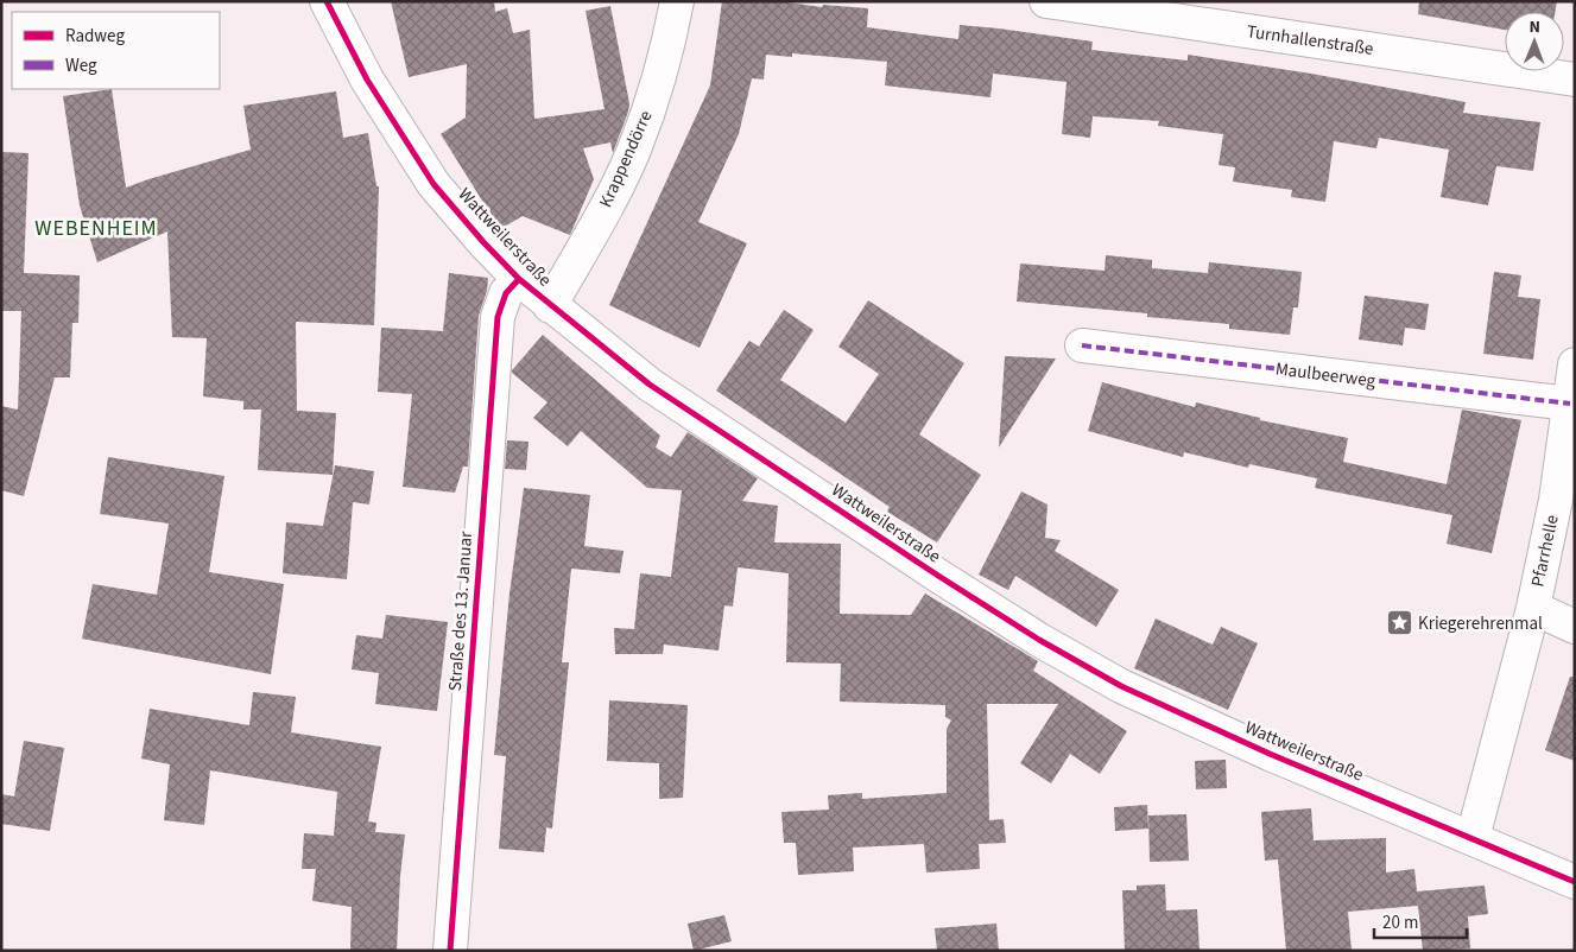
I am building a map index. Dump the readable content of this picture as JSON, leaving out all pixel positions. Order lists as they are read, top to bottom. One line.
{"streets":{"street":["Turnhallenstraße","Krappendörre","Wattweilerstraße","Maulbeerweg","Pfarrhelle","Straße des 13. Januar"]},"crossings":[["Krappendörre","Wattweilerstraße"],["Wattweilerstraße","Pfarrhelle"],["Wattweilerstraße","Straße des 13. Januar"],["Maulbeerweg","Pfarrhelle"]],"districts":["WEBENHEIM"],"places":{"place":["Kriegerehrenmal"]},"legend":["Radweg","Weg"],"scale_bar":"20 m","north":"top"}
